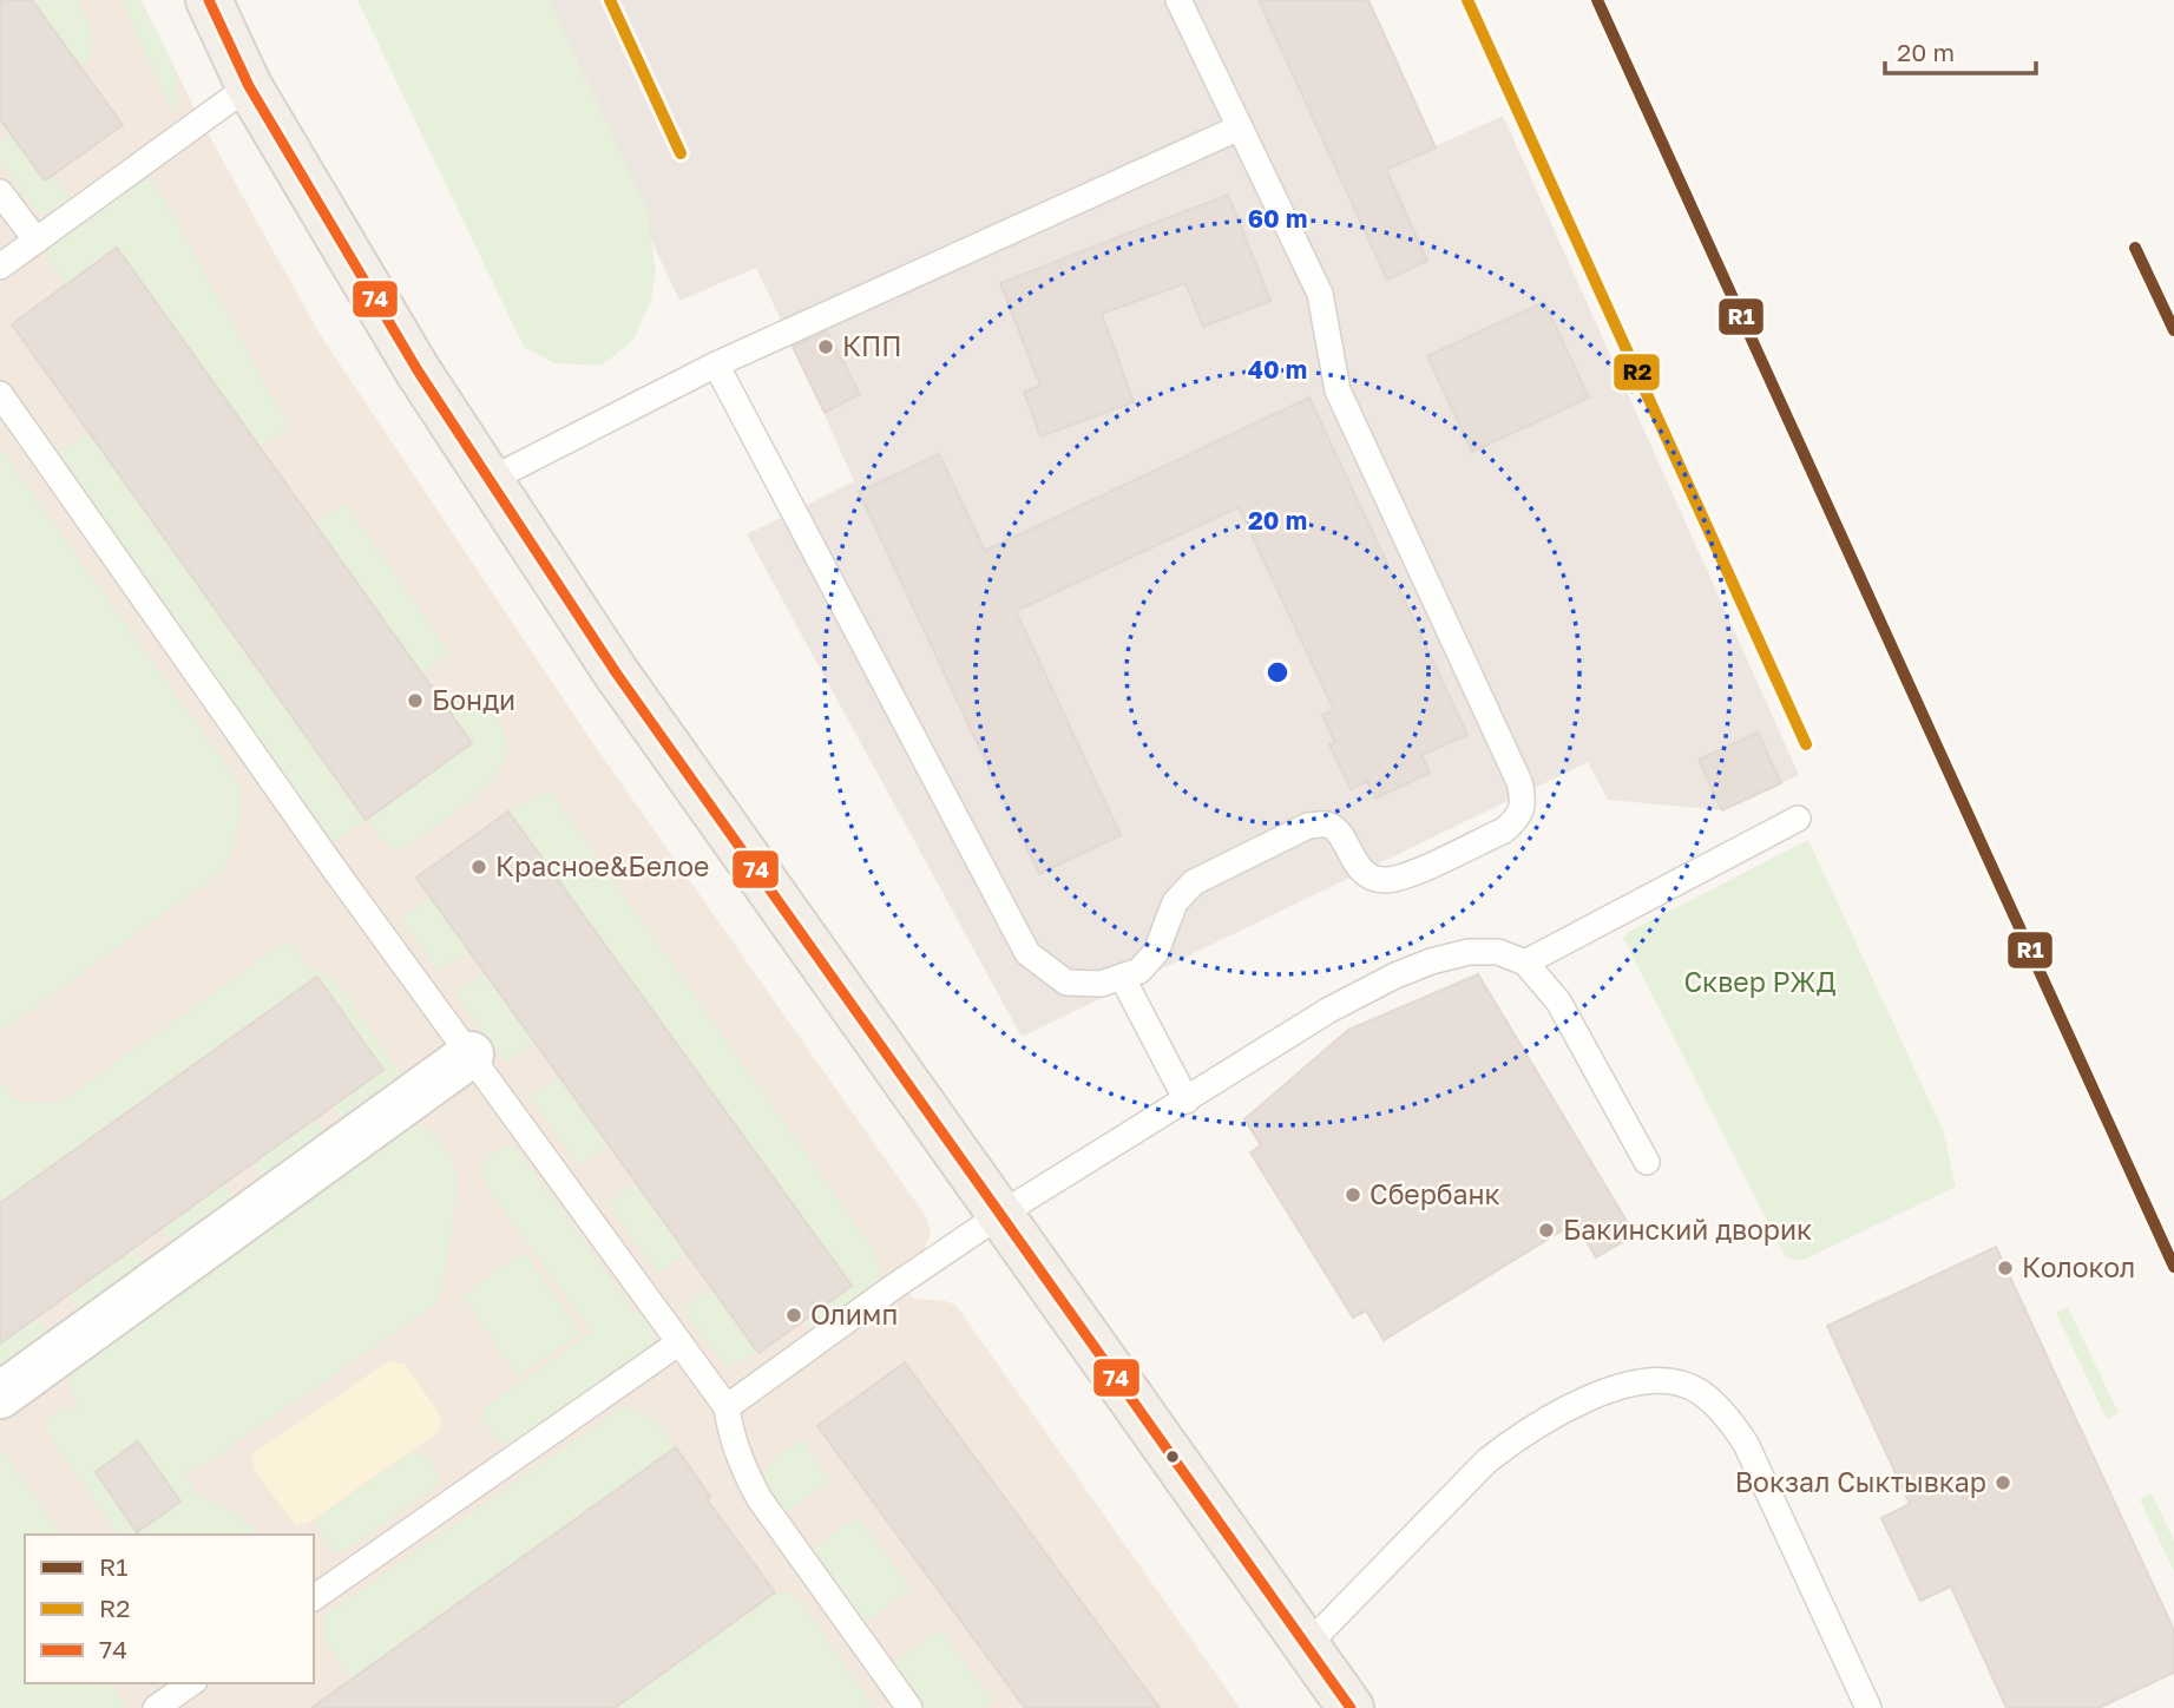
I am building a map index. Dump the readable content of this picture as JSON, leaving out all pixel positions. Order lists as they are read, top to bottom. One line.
{"parks":["Сквер РЖД"],"places":["КПП","Бонди","Красное&Белое","Сбербанк","Бакинский дворик","Колокол","Олимп","Вокзал Сыктывкар"],"lines":["transit line R1","transit line R2","transit line 74"],"legend":["R1","R2","74"],"scale_bar":"20 m","rings":["60 m","40 m","20 m"]}
